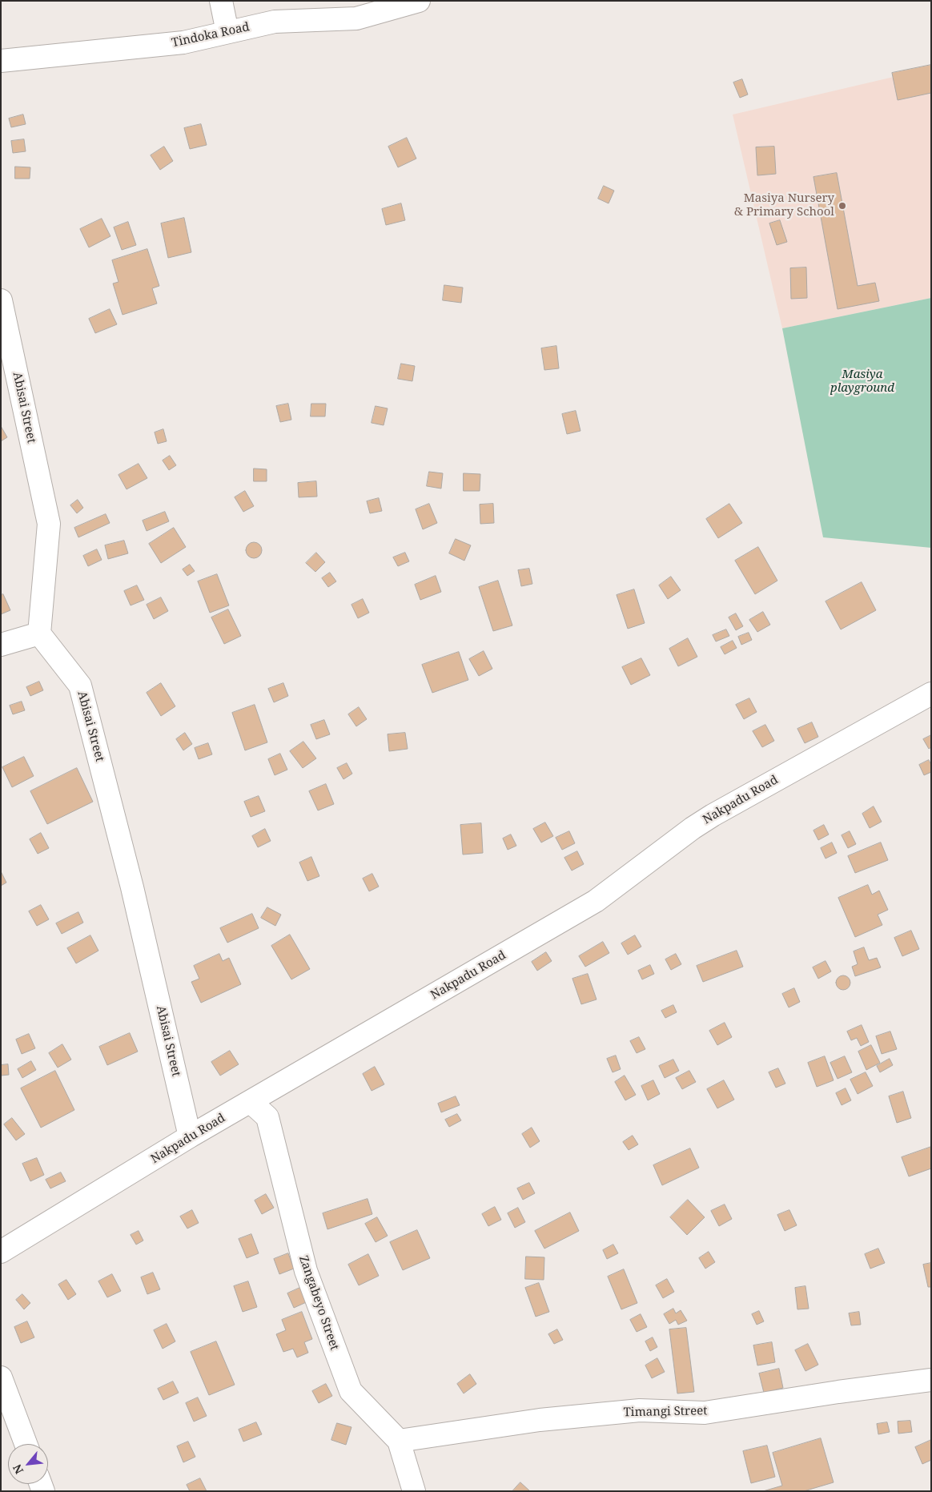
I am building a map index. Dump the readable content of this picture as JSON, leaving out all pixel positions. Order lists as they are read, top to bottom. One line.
{"streets":{"street":["Tindoka Road","Abisai Street","Nakpadu Road","Zangabeyo Street","Timangi Street"]},"crossings":[["Abisai Street","Nakpadu Road"],["Nakpadu Road","Zangabeyo Street"],["Zangabeyo Street","Timangi Street"]],"parks":["Masiya playground"],"places":["Masiya Nursery & Primary School"],"north":"bottom left"}
